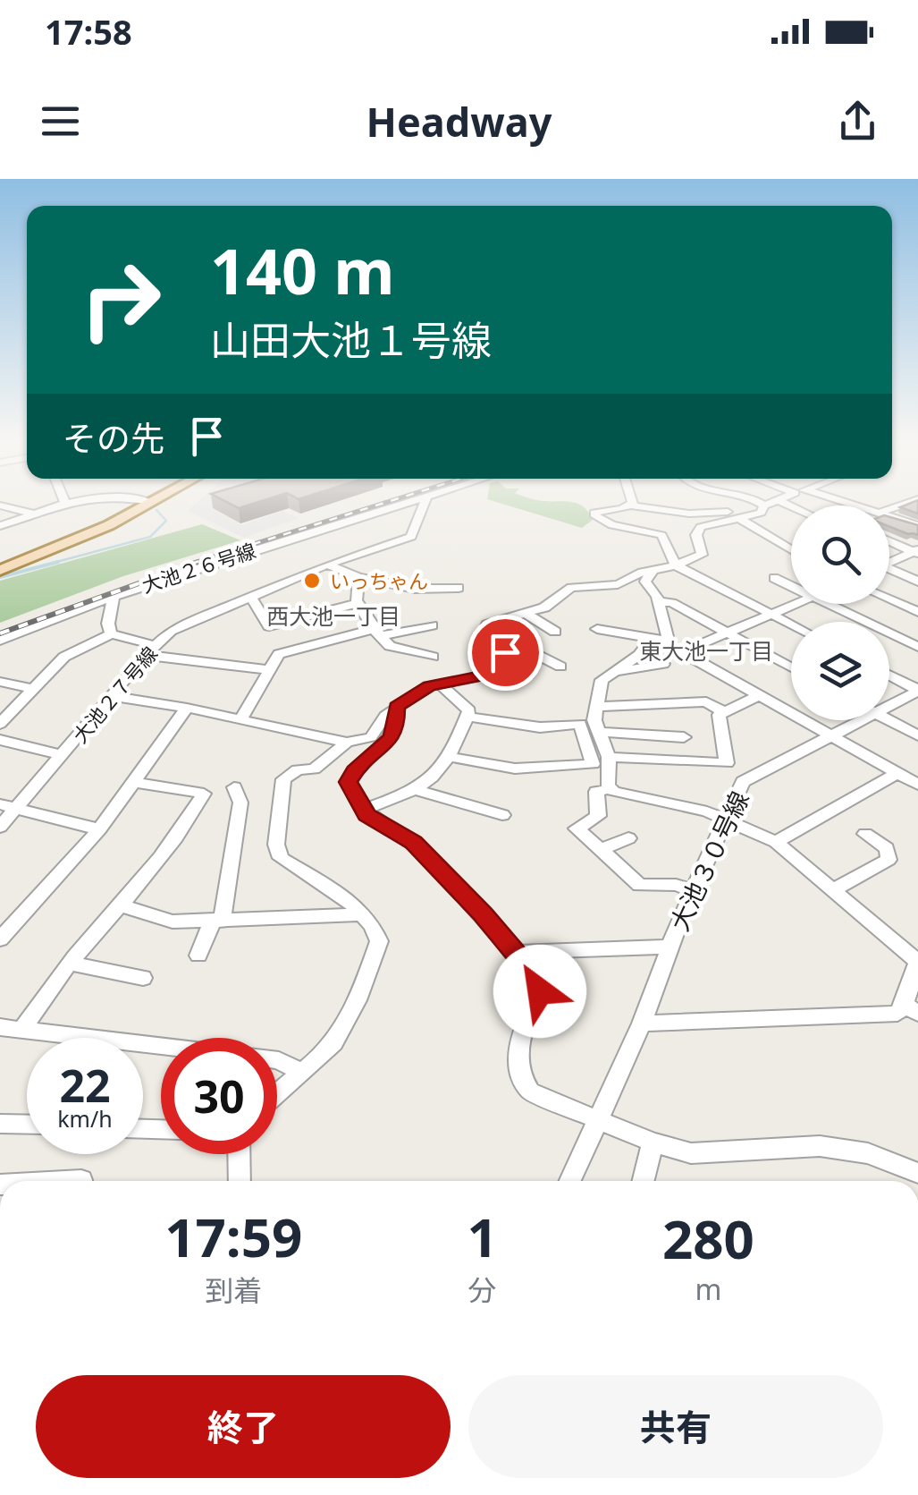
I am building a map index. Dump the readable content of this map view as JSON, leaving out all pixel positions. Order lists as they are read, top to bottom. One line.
{"streets":{"street":["大池２６号線","大池２７号線","大池３０号線"]},"districts":["西大池一丁目","東大池一丁目"],"places":["いっちゃん"],"page":{"status":"17:58","header":"Headway","turn":["140 m","山田大池１号線"],"then":"その先","speed":"22 km/h","limit":"30","eta":["17:59","到着","1","分","280","m"],"buttons":["終了","共有"]}}
